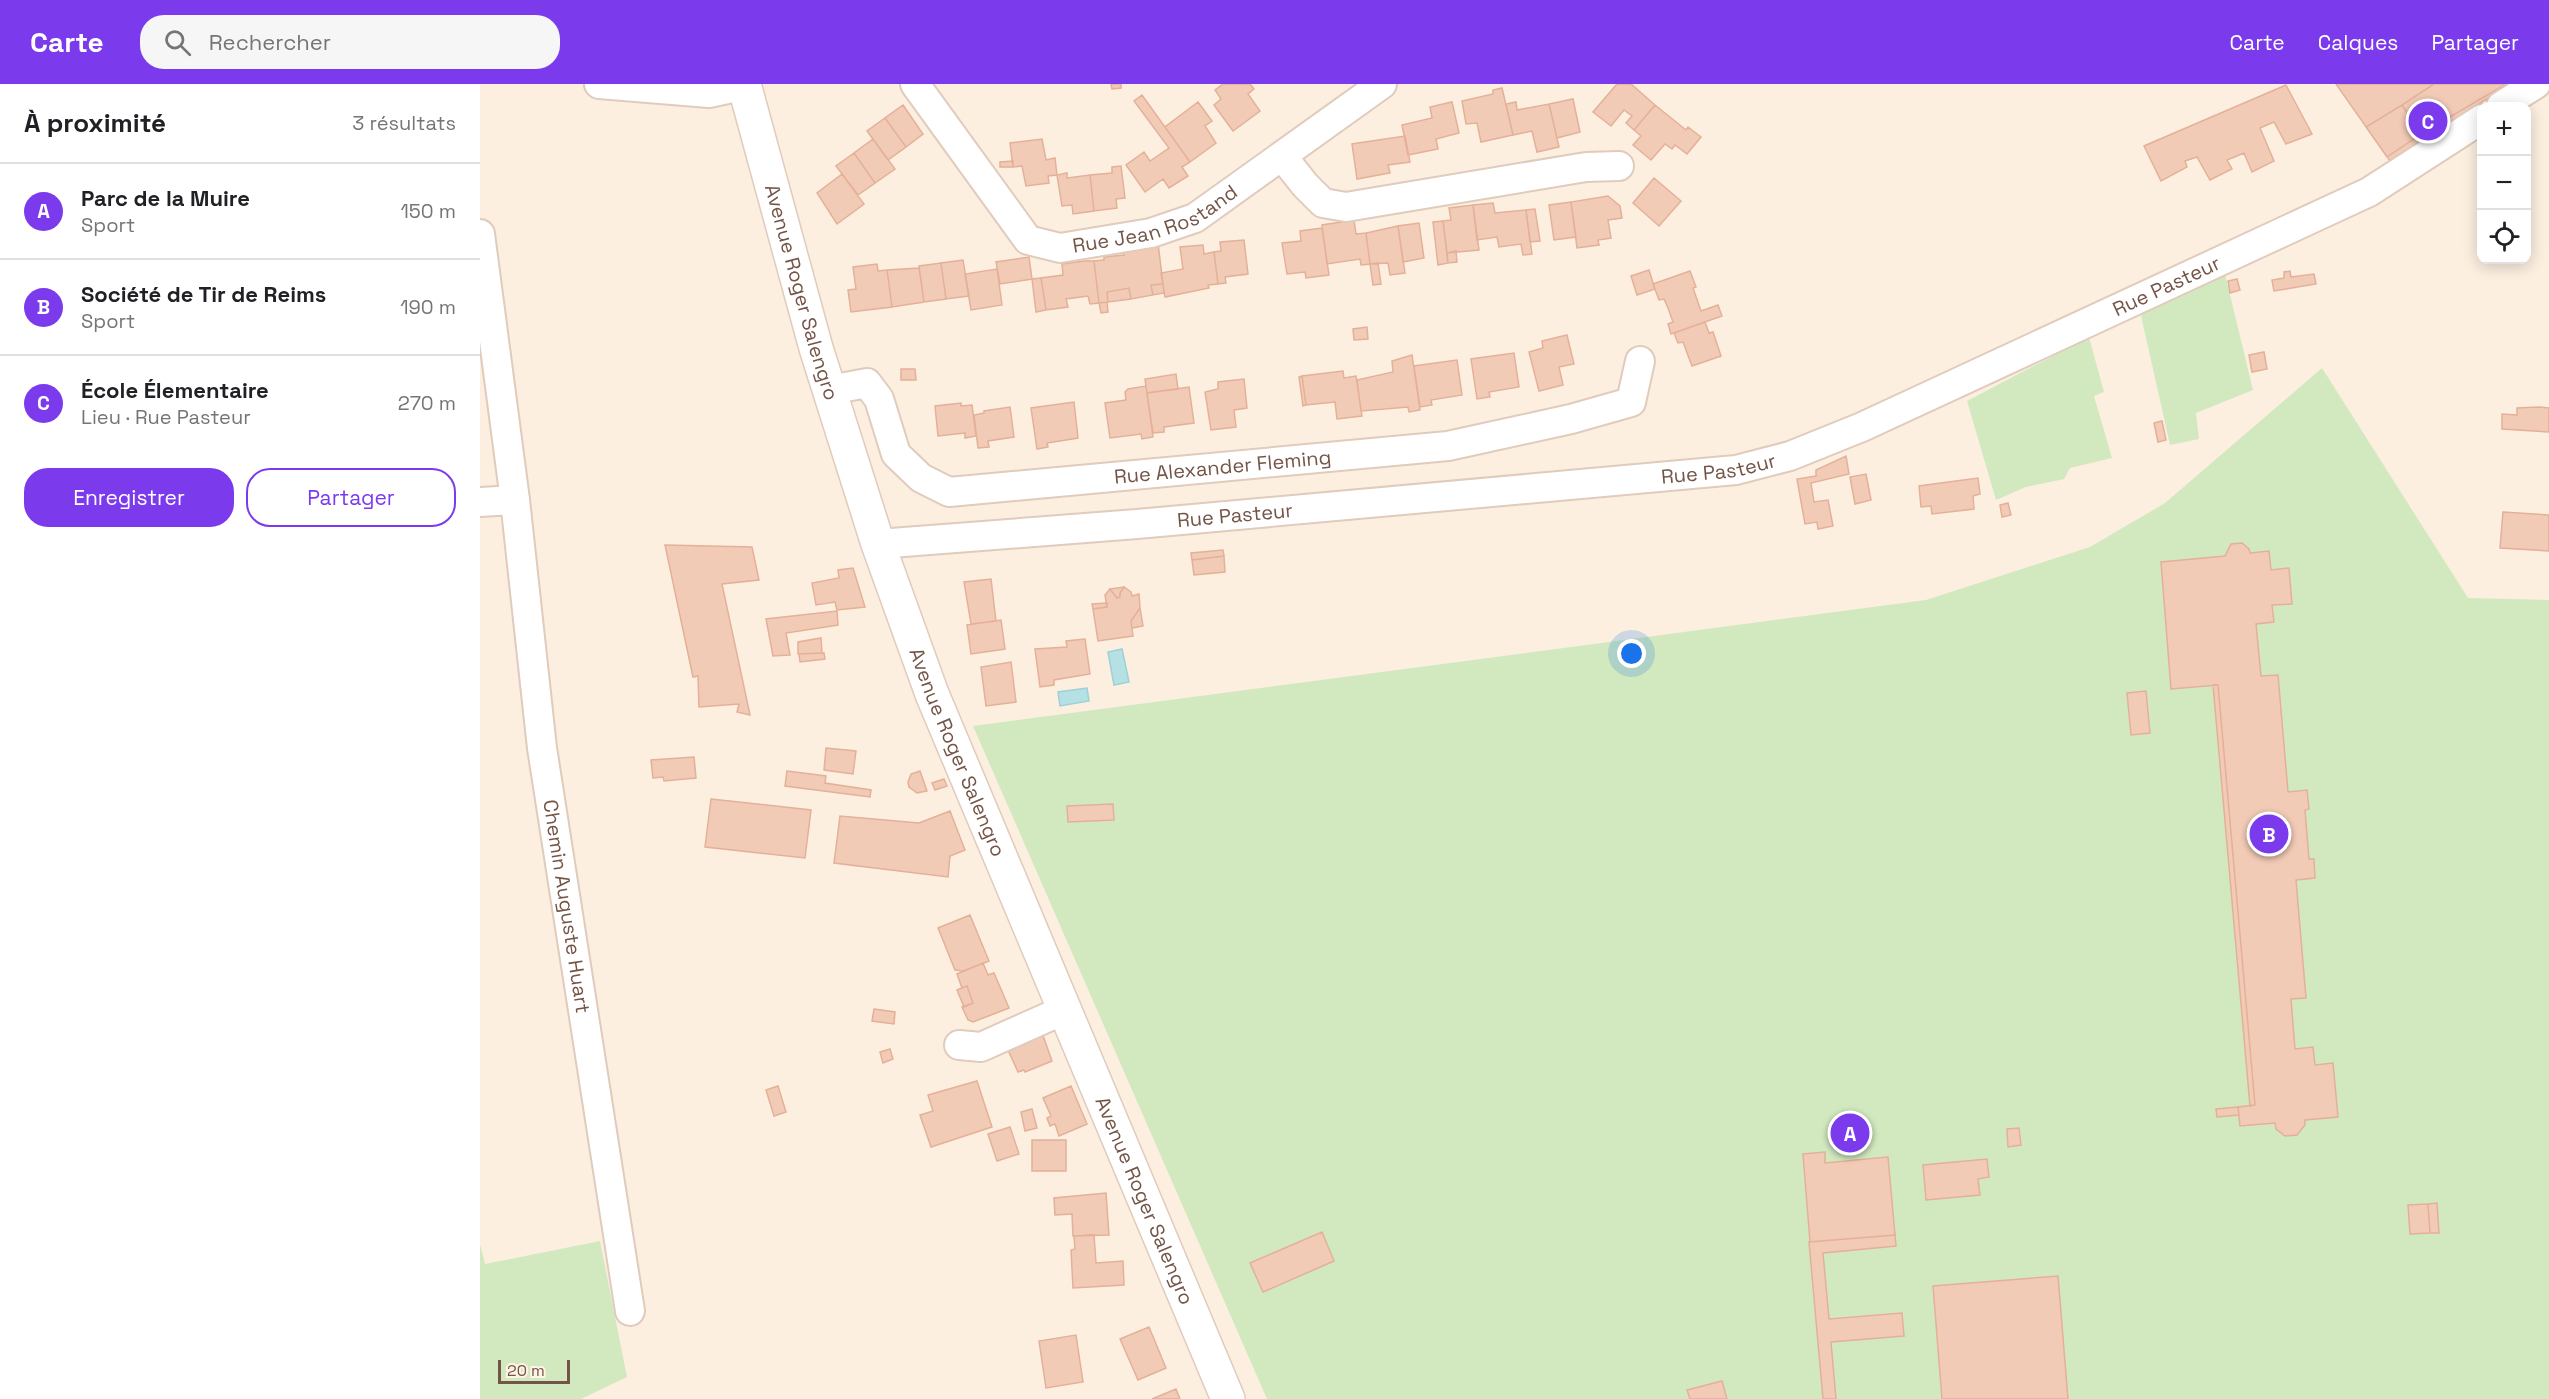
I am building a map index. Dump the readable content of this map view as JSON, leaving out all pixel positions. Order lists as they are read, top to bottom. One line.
{"streets":{"street":["Rue Jean Rostand","Rue Pasteur","Avenue Roger Salengro","Rue Alexander Fleming","Chemin Auguste Huart"]},"crossings":[["Rue Pasteur","Avenue Roger Salengro"],["Avenue Roger Salengro","Rue Alexander Fleming"]],"scale_bar":"20 m","page":{"header":"Carte","search":"Rechercher","nav":["Carte","Calques","Partager"],"heading":["À proximité","3 résultats"],"pins":["C","B","A"],"map_buttons":["+","−"],"list":[{"mark":"A","name":"Parc de la Muire","note":"Sport","value":"150 m"},{"mark":"B","name":"Société de Tir de Reims","note":"Sport","value":"190 m"},{"mark":"C","name":"École Élementaire","note":"Lieu · Rue Pasteur","value":"270 m"}],"buttons":["Enregistrer","Partager"],"scale":"20 m"}}
